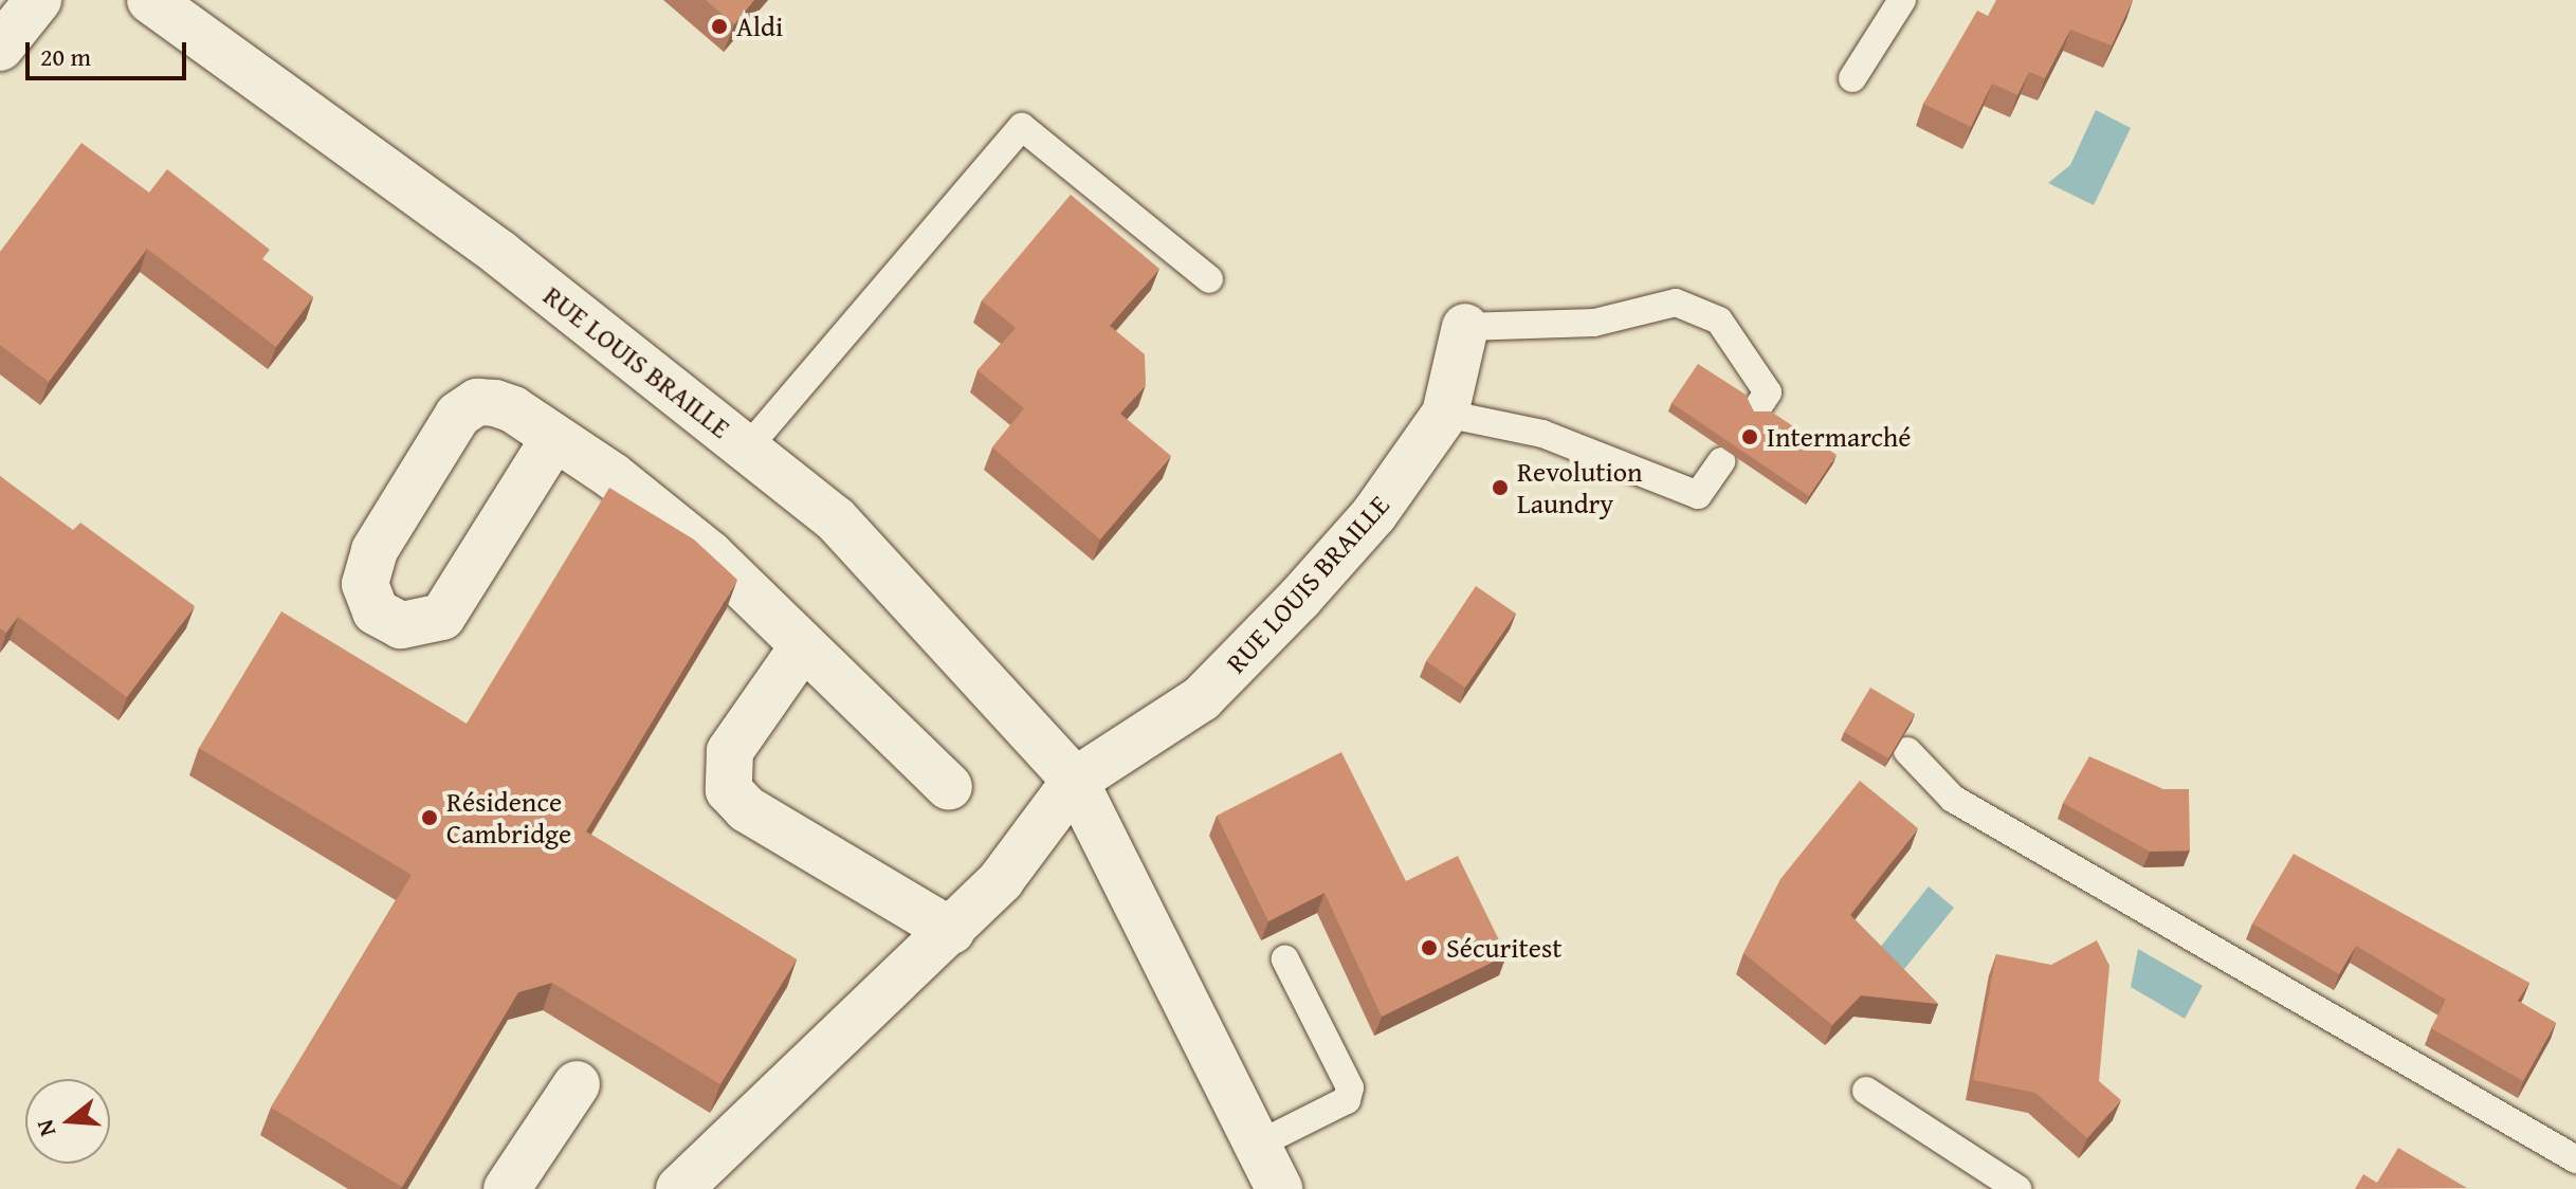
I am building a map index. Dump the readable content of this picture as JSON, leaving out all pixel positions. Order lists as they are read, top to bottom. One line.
{"streets":{"street":["RUE LOUIS BRAILLE"]},"places":["Aldi","Intermarché","Revolution Laundry","Résidence Cambridge","Sécuritest"],"scale_bar":"20 m","north":"left"}
